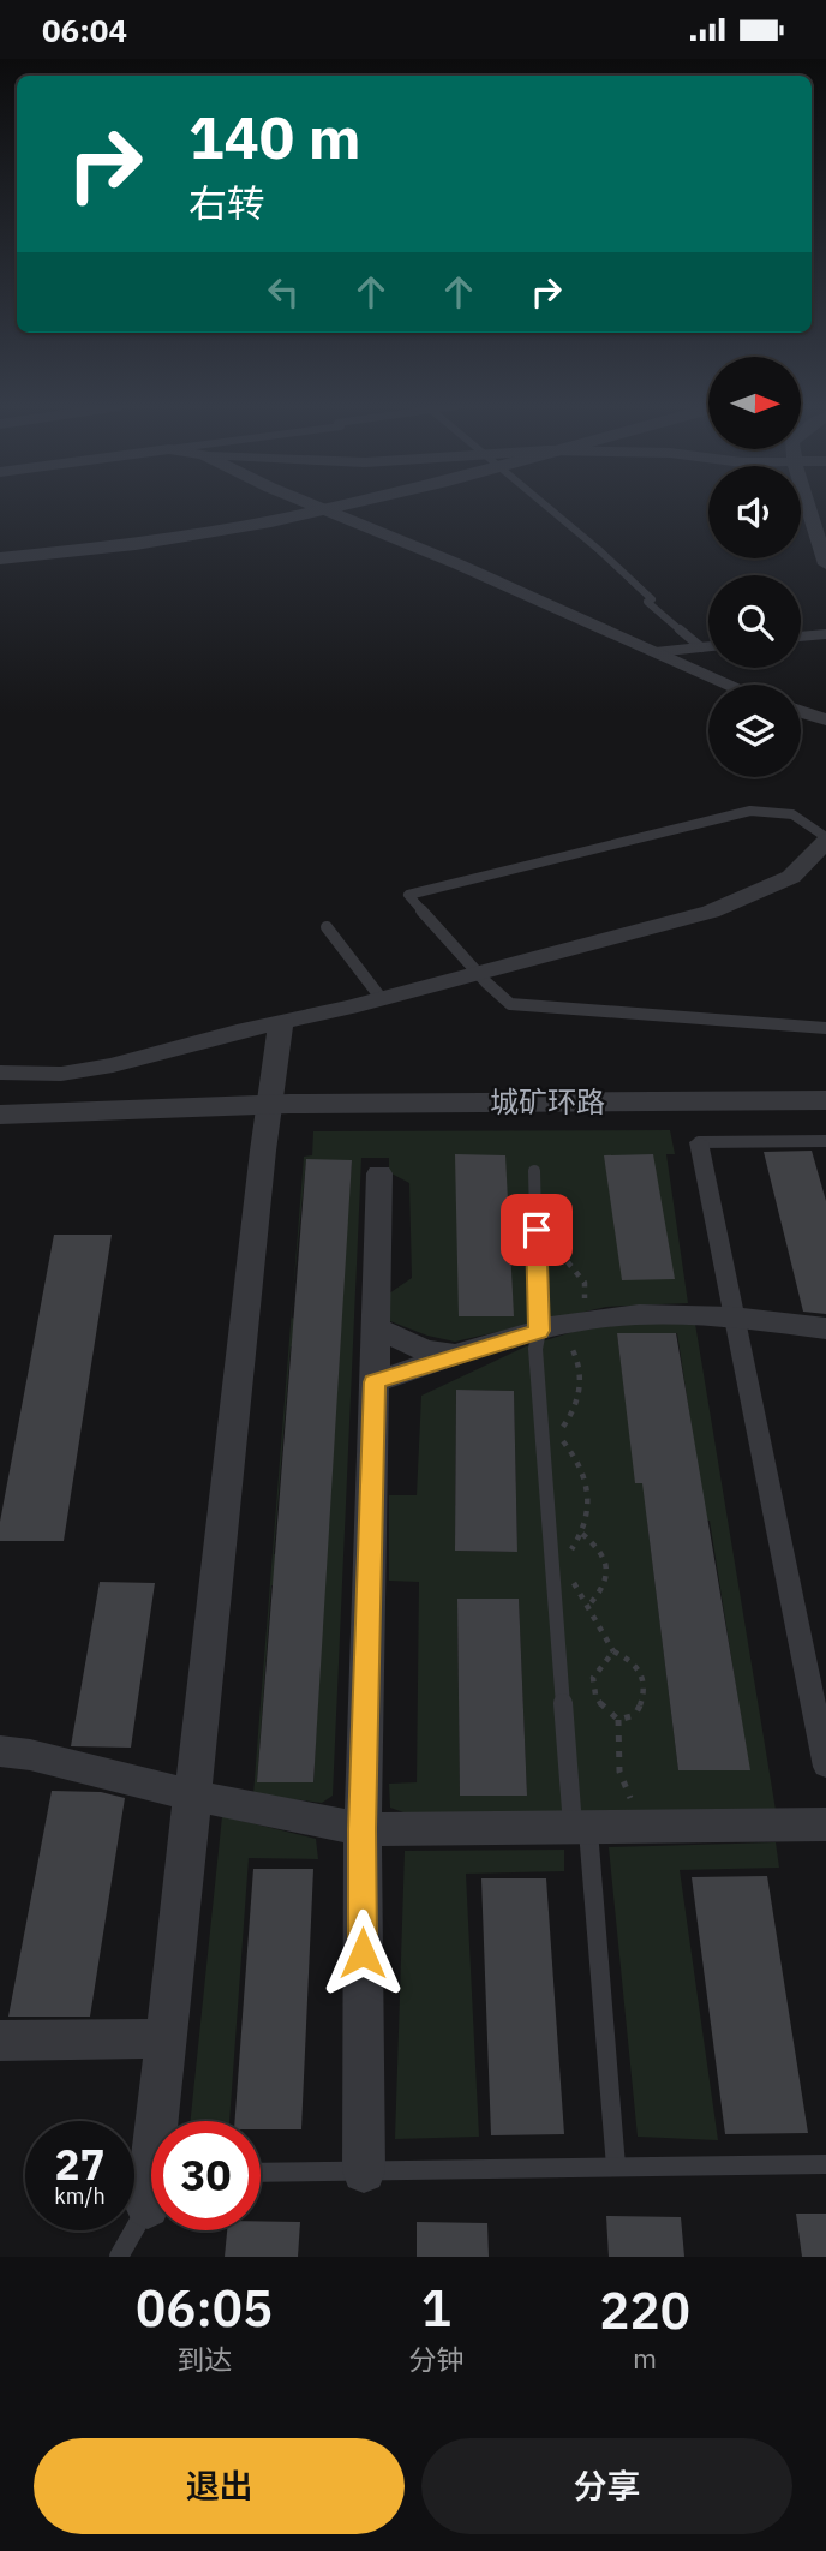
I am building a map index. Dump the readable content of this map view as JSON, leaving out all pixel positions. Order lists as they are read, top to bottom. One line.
{"streets":{"street":["城矿环路"]},"north":"right","page":{"status":"06:04","turn":["140 m","右转"],"speed":"27 km/h","limit":"30","eta":["06:05","到达","1","分钟","220","m"],"buttons":["退出","分享"]}}
